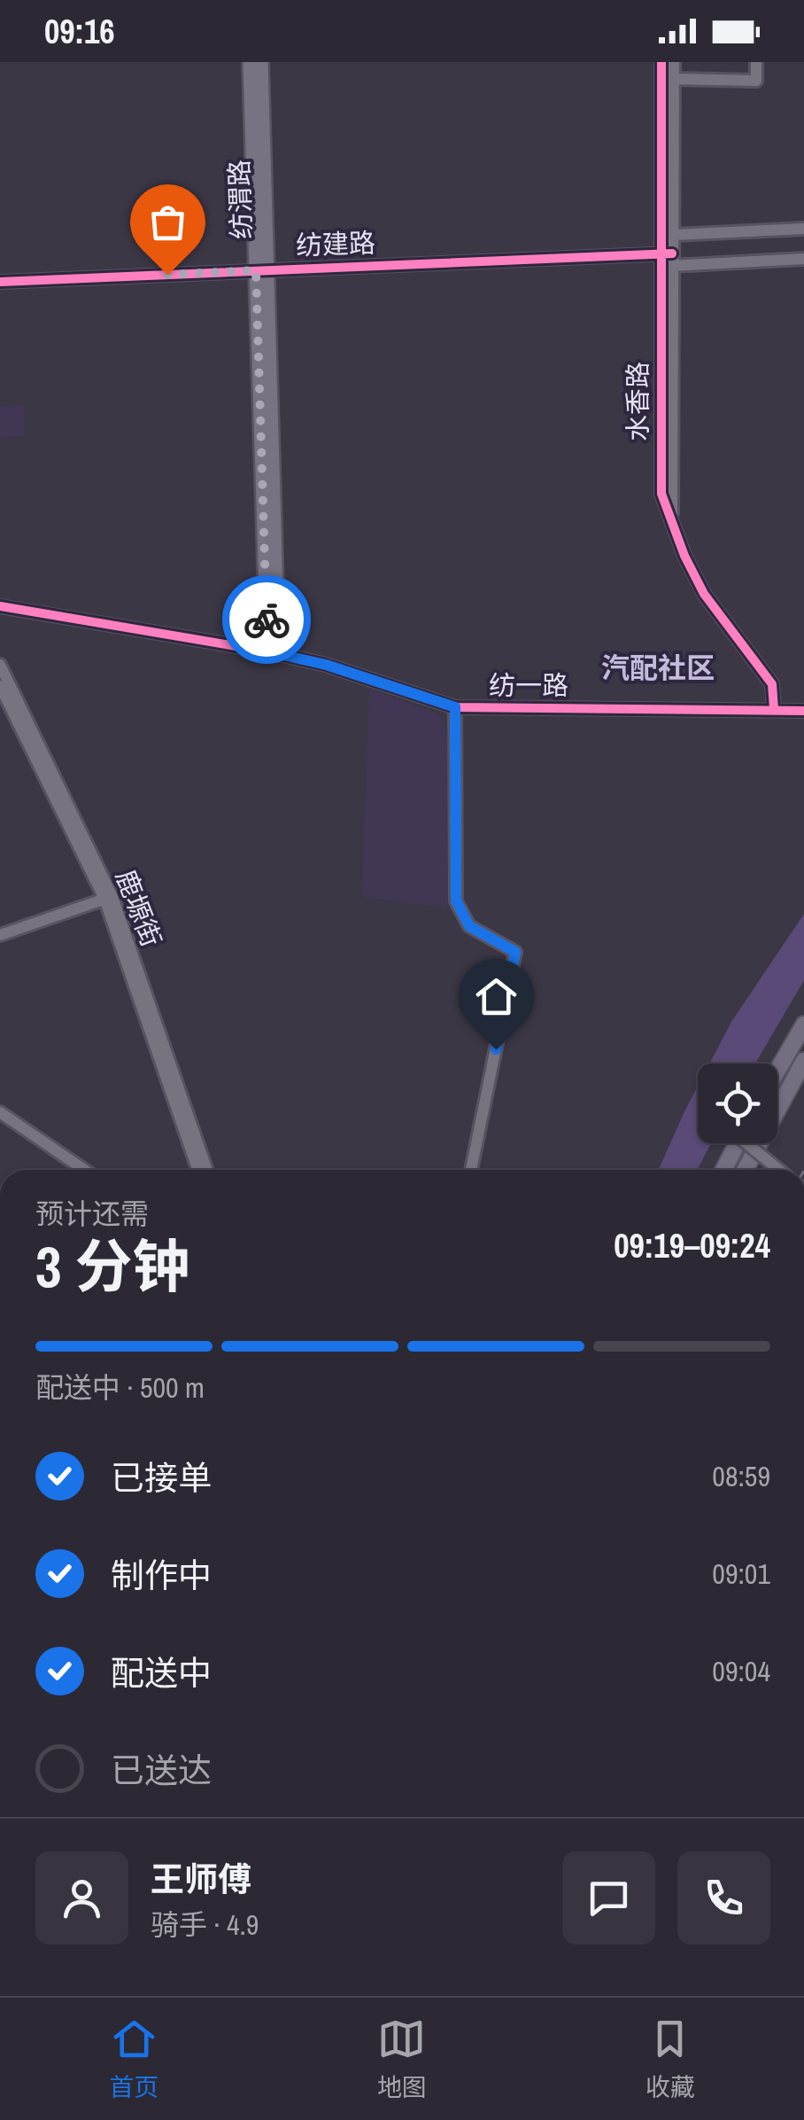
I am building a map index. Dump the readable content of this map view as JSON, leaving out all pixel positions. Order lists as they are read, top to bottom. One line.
{"streets":{"main road":["纺渭路"],"street":["纺建路","水香路","纺一路","鹿塬街"]},"crossings":[["纺渭路","纺建路"],["纺渭路","纺一路"],["纺建路","水香路"],["水香路","纺一路"]],"districts":["汽配社区"],"page":{"status":"09:16","heading":["3 分钟","预计还需","09:19–09:24"],"panel":["王师傅","骑手 · 4.9"],"bar":"配送中 · 500 m","list":[["已接单","08:59"],["制作中","09:01"],["配送中","09:04"],"已送达"],"tabs":["首页","地图","收藏"]}}
